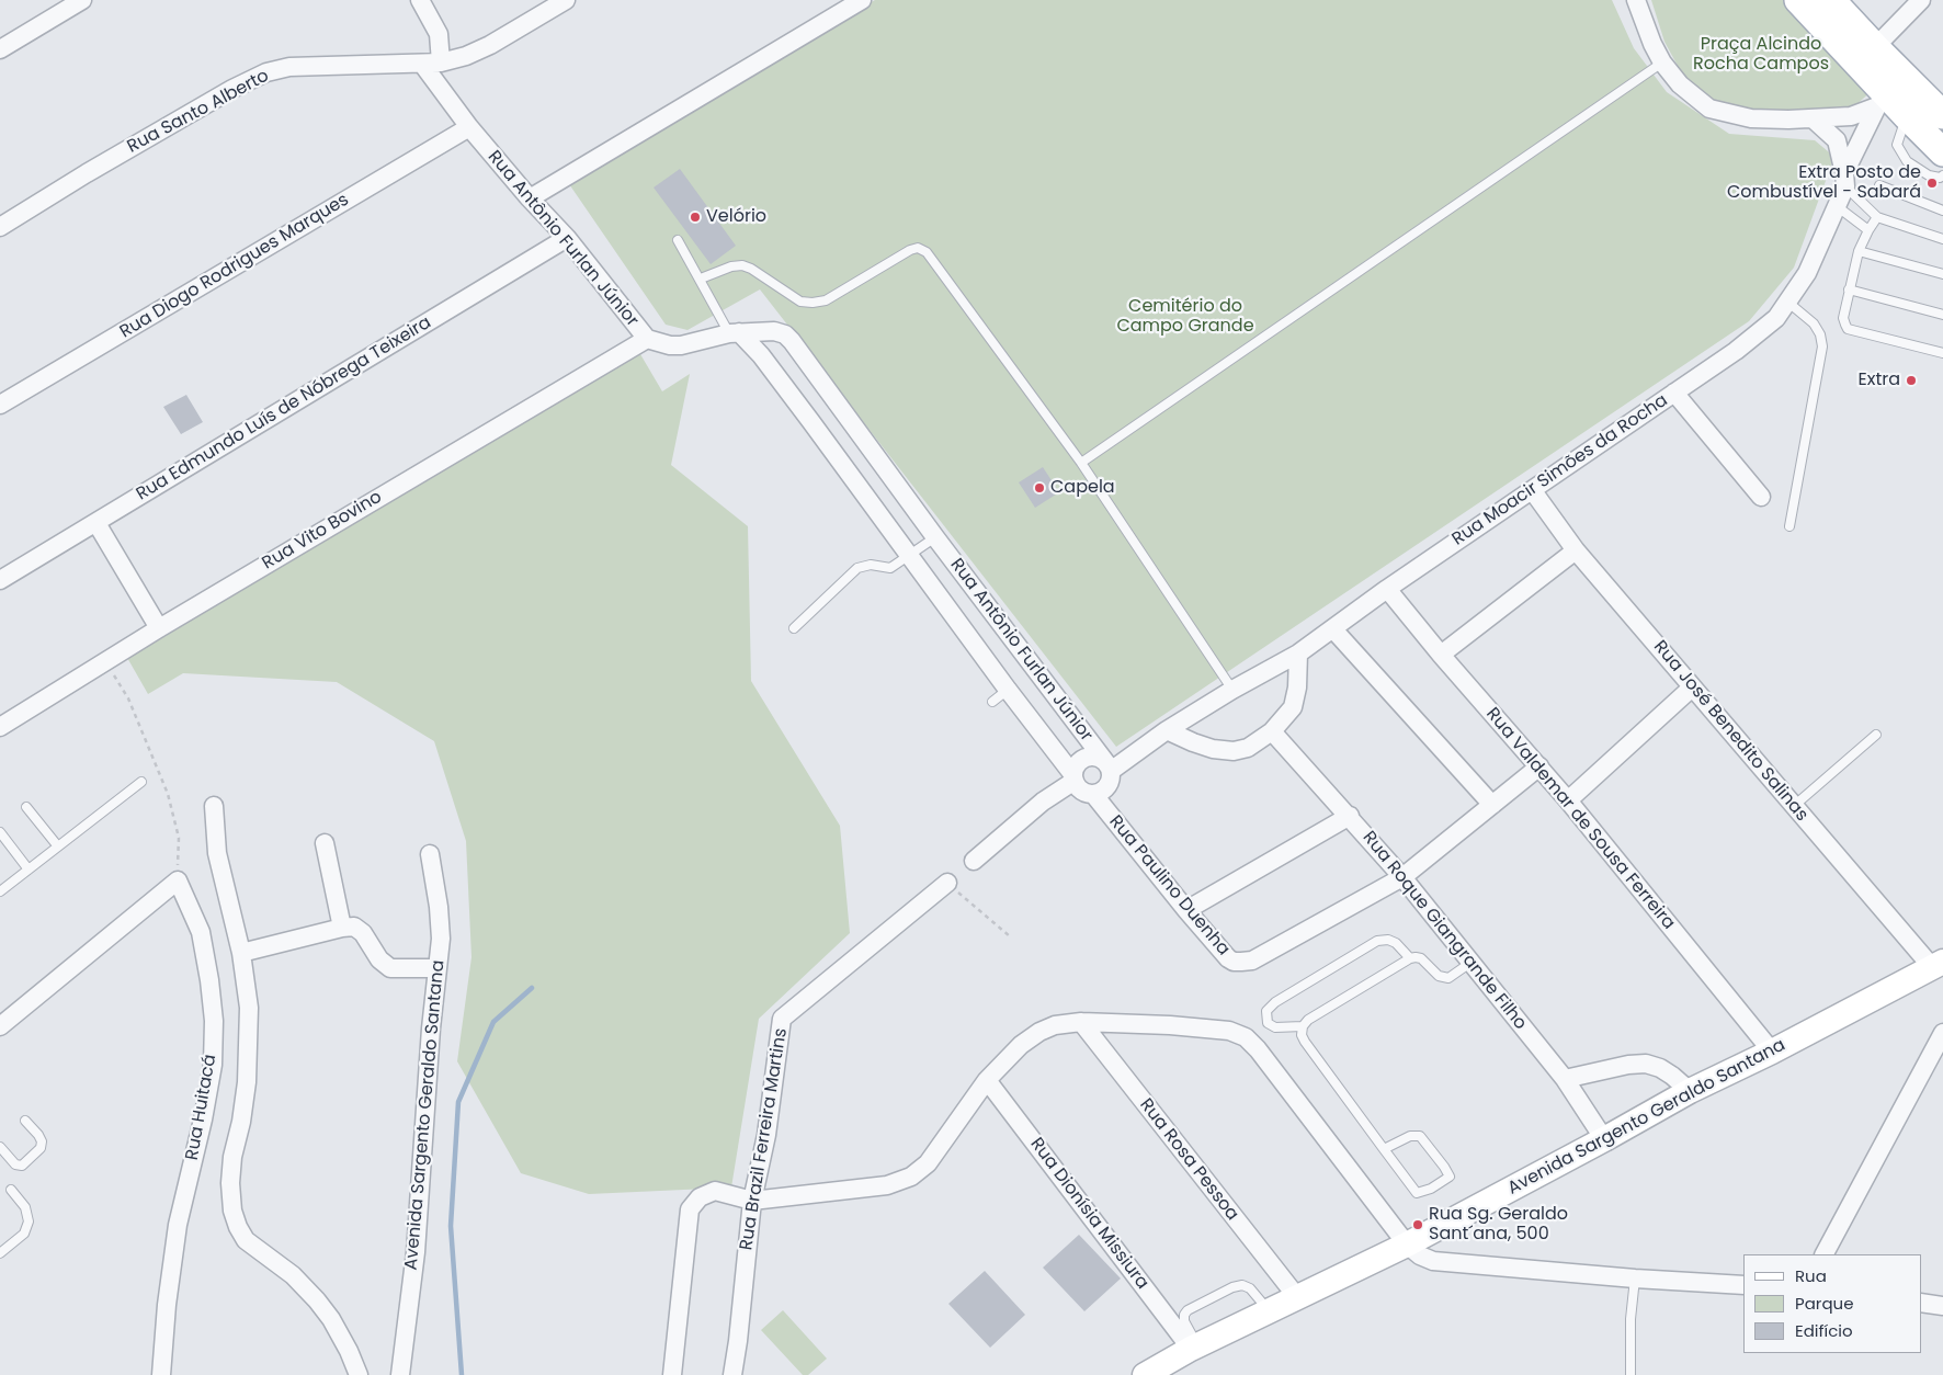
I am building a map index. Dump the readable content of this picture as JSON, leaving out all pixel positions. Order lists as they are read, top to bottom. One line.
{"streets":{"street":["Rua Santo Alberto","Rua Antônio Furlan Júnior","Rua Diogo Rodrigues Marques","Rua Edmundo Luís de Nóbrega Teixeira","Rua Moacir Simões da Rocha","Rua Vito Bovino","Rua José Benedito Salinas","Rua Valdemar de Sousa Ferreira","Rua Paulino Duenha","Rua Roque Giangrande Filho","Rua Huitacá","Avenida Sargento Geraldo Santana","Rua Brazil Ferreira Martins","Rua Rosa Pessoa","Rua Dionísia Missiura"]},"crossings":[["Rua Santo Alberto","Rua Antônio Furlan Júnior"],["Rua Antônio Furlan Júnior","Rua Diogo Rodrigues Marques"],["Rua Antônio Furlan Júnior","Rua Edmundo Luís de Nóbrega Teixeira"],["Rua Antônio Furlan Júnior","Rua Moacir Simões da Rocha"],["Rua Antônio Furlan Júnior","Rua Vito Bovino"],["Rua Antônio Furlan Júnior","Rua Paulino Duenha"],["Rua Moacir Simões da Rocha","Rua José Benedito Salinas"],["Rua Moacir Simões da Rocha","Rua Valdemar de Sousa Ferreira"],["Rua Moacir Simões da Rocha","Rua Paulino Duenha"],["Rua José Benedito Salinas","Avenida Sargento Geraldo Santana"],["Rua Valdemar de Sousa Ferreira","Avenida Sargento Geraldo Santana"],["Rua Paulino Duenha","Rua Roque Giangrande Filho"],["Rua Roque Giangrande Filho","Avenida Sargento Geraldo Santana"],["Avenida Sargento Geraldo Santana","Rua Rosa Pessoa"],["Avenida Sargento Geraldo Santana","Rua Dionísia Missiura"]],"parks":["Praça Alcindo Rocha Campos","Cemitério do Campo Grande"],"places":["Extra Posto de Combustível - Sabará","Velório","Extra","Capela","Rua Sg. Geraldo Sant´ana, 500"],"legend":["Rua","Parque","Edifício"]}
